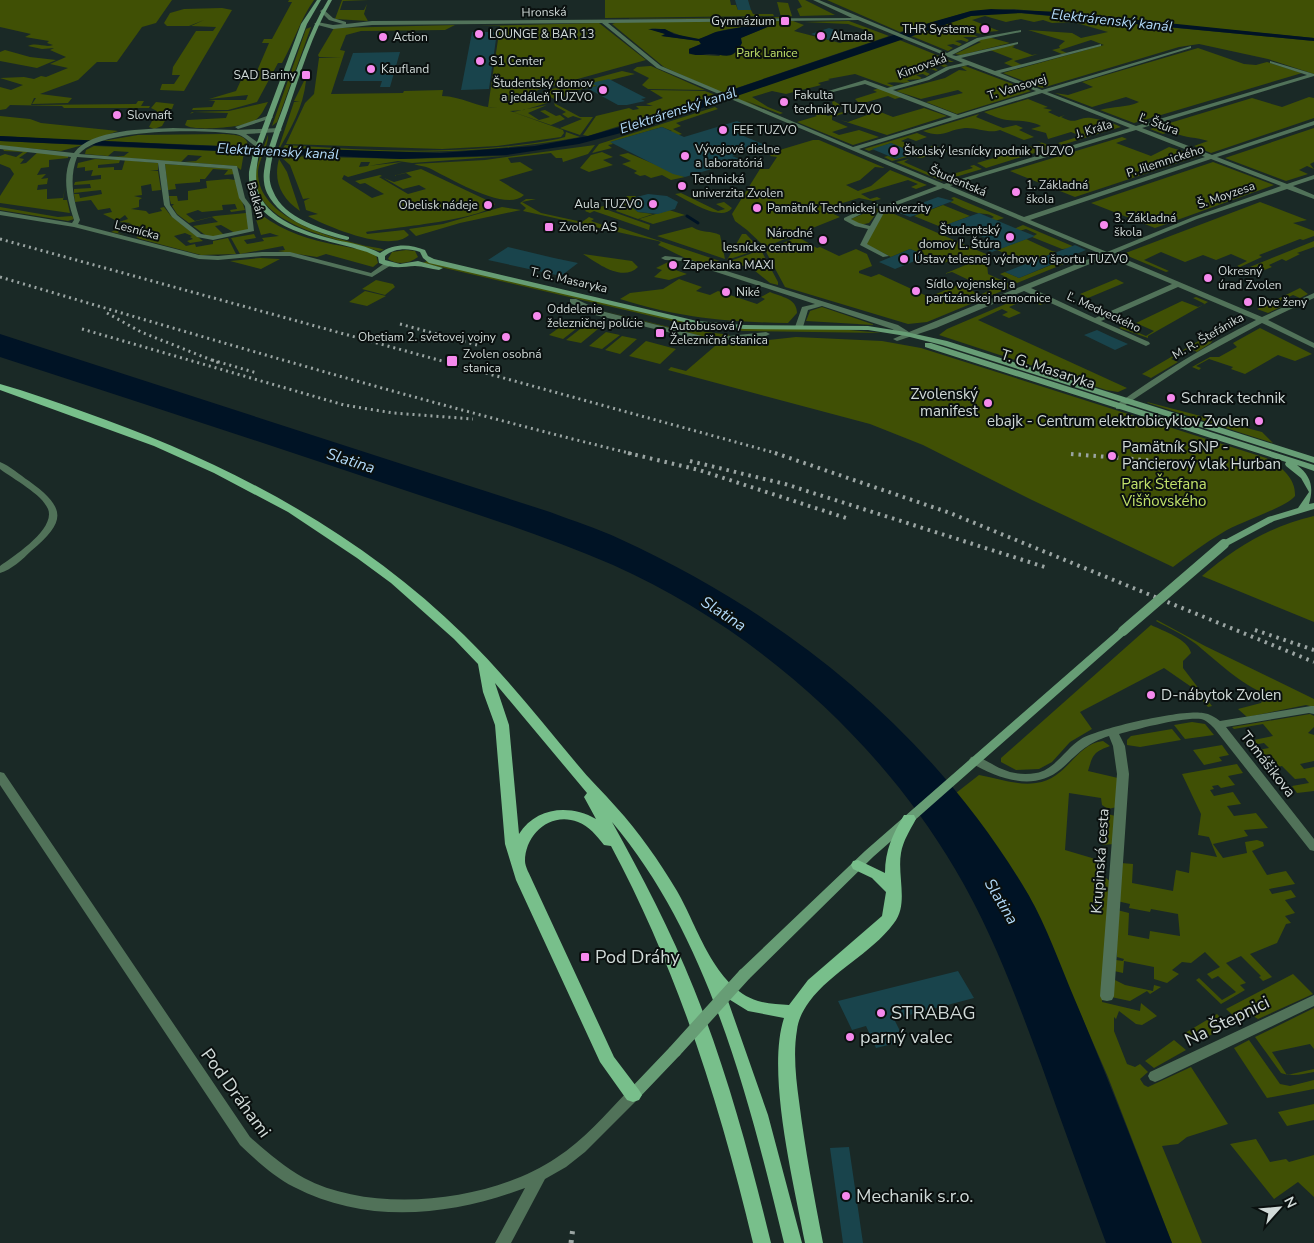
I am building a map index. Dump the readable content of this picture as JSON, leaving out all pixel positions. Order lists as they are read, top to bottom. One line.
{"streets":{"street":["Hronská","Kimovská","T. Vansovej","Ľ. Štúra","J. Kráľa","P. Jilemnického","Študentská","Š. Moyzesa","Balkán","Lesnícka","T. G. Masaryka","Ľ. Medveckého","M. R. Štefánika","Tomášikova","Krupinská cesta","Na Štepnici","Pod Dráhami"]},"crossings":[["Hronská","Ľ. Štúra"],["Hronská","Študentská"],["Hronská","T. G. Masaryka"],["Kimovská","Ľ. Štúra"],["T. Vansovej","Ľ. Štúra"],["T. Vansovej","Študentská"],["Ľ. Štúra","J. Kráľa"],["Ľ. Štúra","P. Jilemnického"],["Ľ. Štúra","Š. Moyzesa"],["J. Kráľa","Študentská"],["P. Jilemnického","Študentská"],["Študentská","Š. Moyzesa"],["Študentská","M. R. Štefánika"],["Š. Moyzesa","T. G. Masaryka"],["Š. Moyzesa","Ľ. Medveckého"],["Lesnícka","T. G. Masaryka"],["T. G. Masaryka","M. R. Štefánika"]],"water":["Elektrárenský kanál","Slatina"],"parks":["Park Lanice","Park Štefana Višňovského"],"places":{"transit":["Gymnázium","SAD Bariny","Zvolen, AS","Autobusová / Železničná stanica","Zvolen osobná stanica","Pod Dráhy"],"other":["THR Systems","LOUNGE & BAR 13","Almada","Action","S1 Center","Kaufland","Študentský domov a jedáleň TUZVO","Fakulta techniky TUZVO","Slovnaft","FEE TUZVO","Školský lesnícky podnik TUZVO","Vývojové dielne a laboratóriá","Technická univerzita Zvolen","1. Základná škola","Aula TUZVO","Obelisk nádeje","Pamätník Technickej univerzity","3. Základná škola","Študentský domov Ľ. Štúra","Národné lesnícke centrum","Ústav telesnej výchovy a športu TUZVO","Zapekanka MAXI","Okresný úrad Zvolen","Sídlo vojenskej a partizánskej nemocnice","Niké","Dve ženy","Oddelenie železničnej polície","Obetiam 2. svetovej vojny","Schrack technik","Zvolenský manifest","ebajk - Centrum elektrobicyklov Zvolen","Pamätník SNP - Pancierový vlak Hurban","D-nábytok Zvolen","STRABAG","parný valec","Mechanik s.r.o."]},"north":"top right"}
